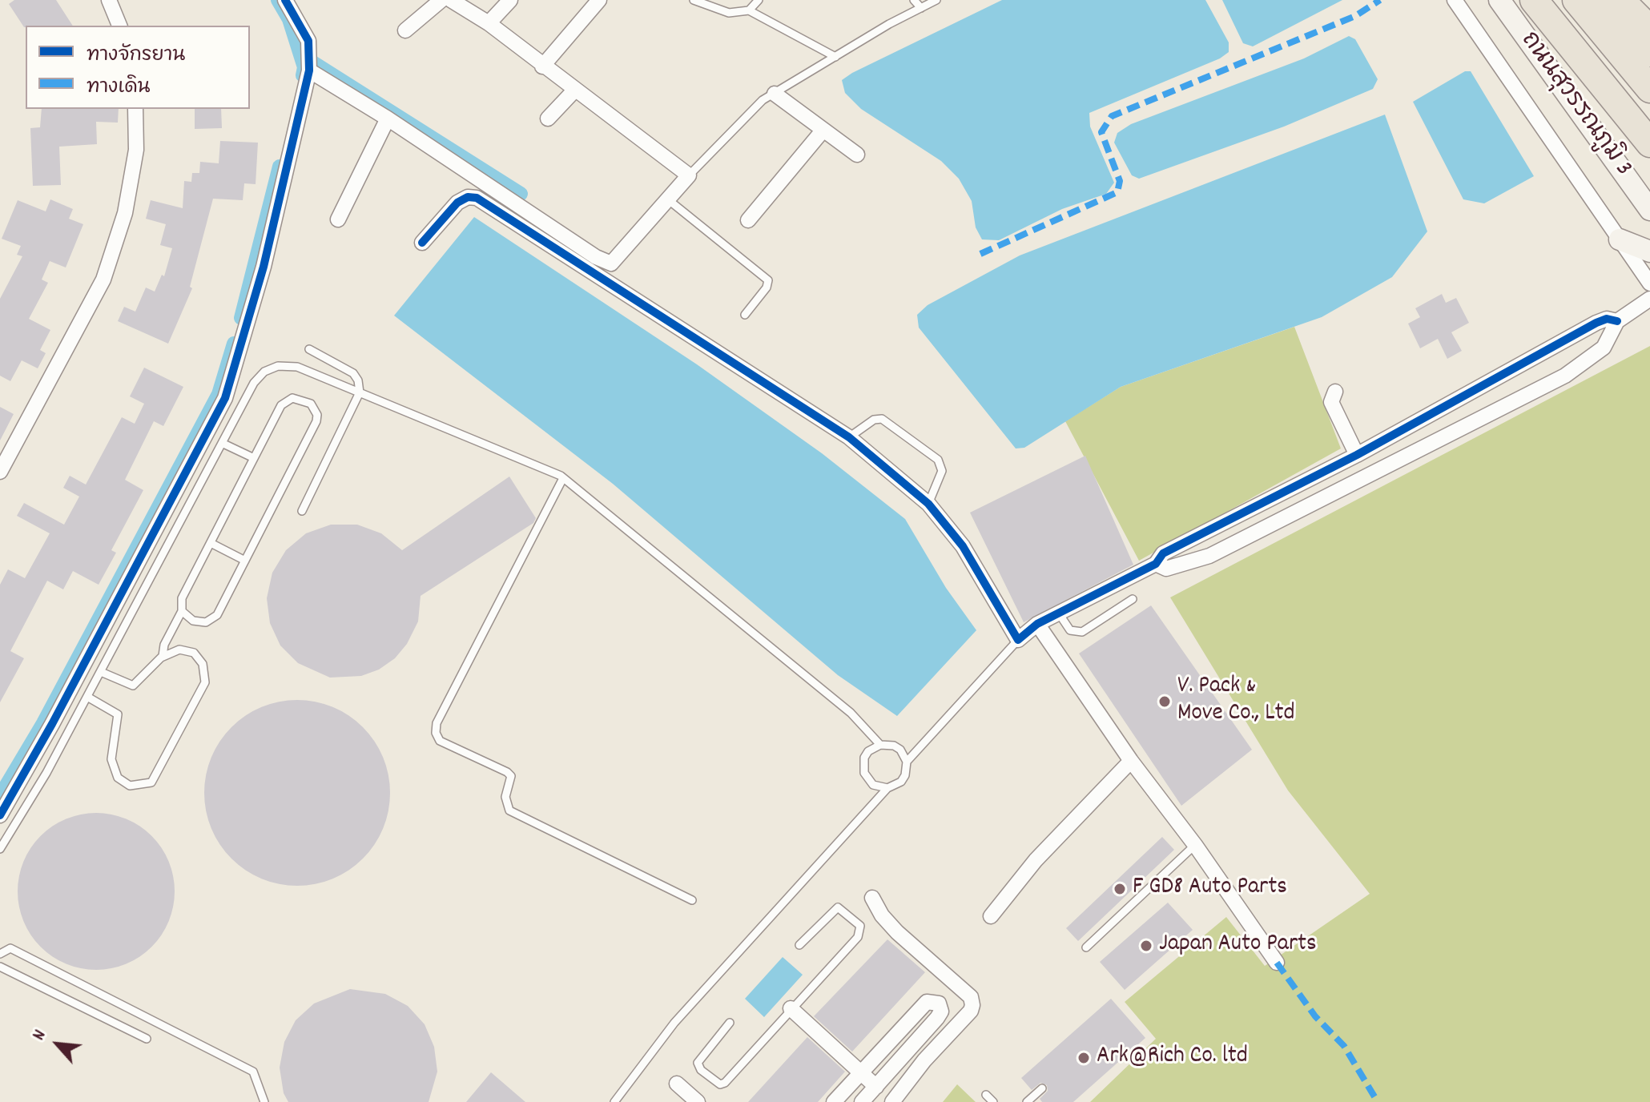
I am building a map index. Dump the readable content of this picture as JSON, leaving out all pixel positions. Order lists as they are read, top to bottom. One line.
{"streets":{"main road":["ถนนสุวรรณภูมิ 3"]},"places":["V. Pack & Move Co., Ltd","F GD8 Auto Parts","Japan Auto Parts","Ark@Rich Co. ltd"],"legend":["ทางจักรยาน","ทางเดิน"],"north":"top left"}
